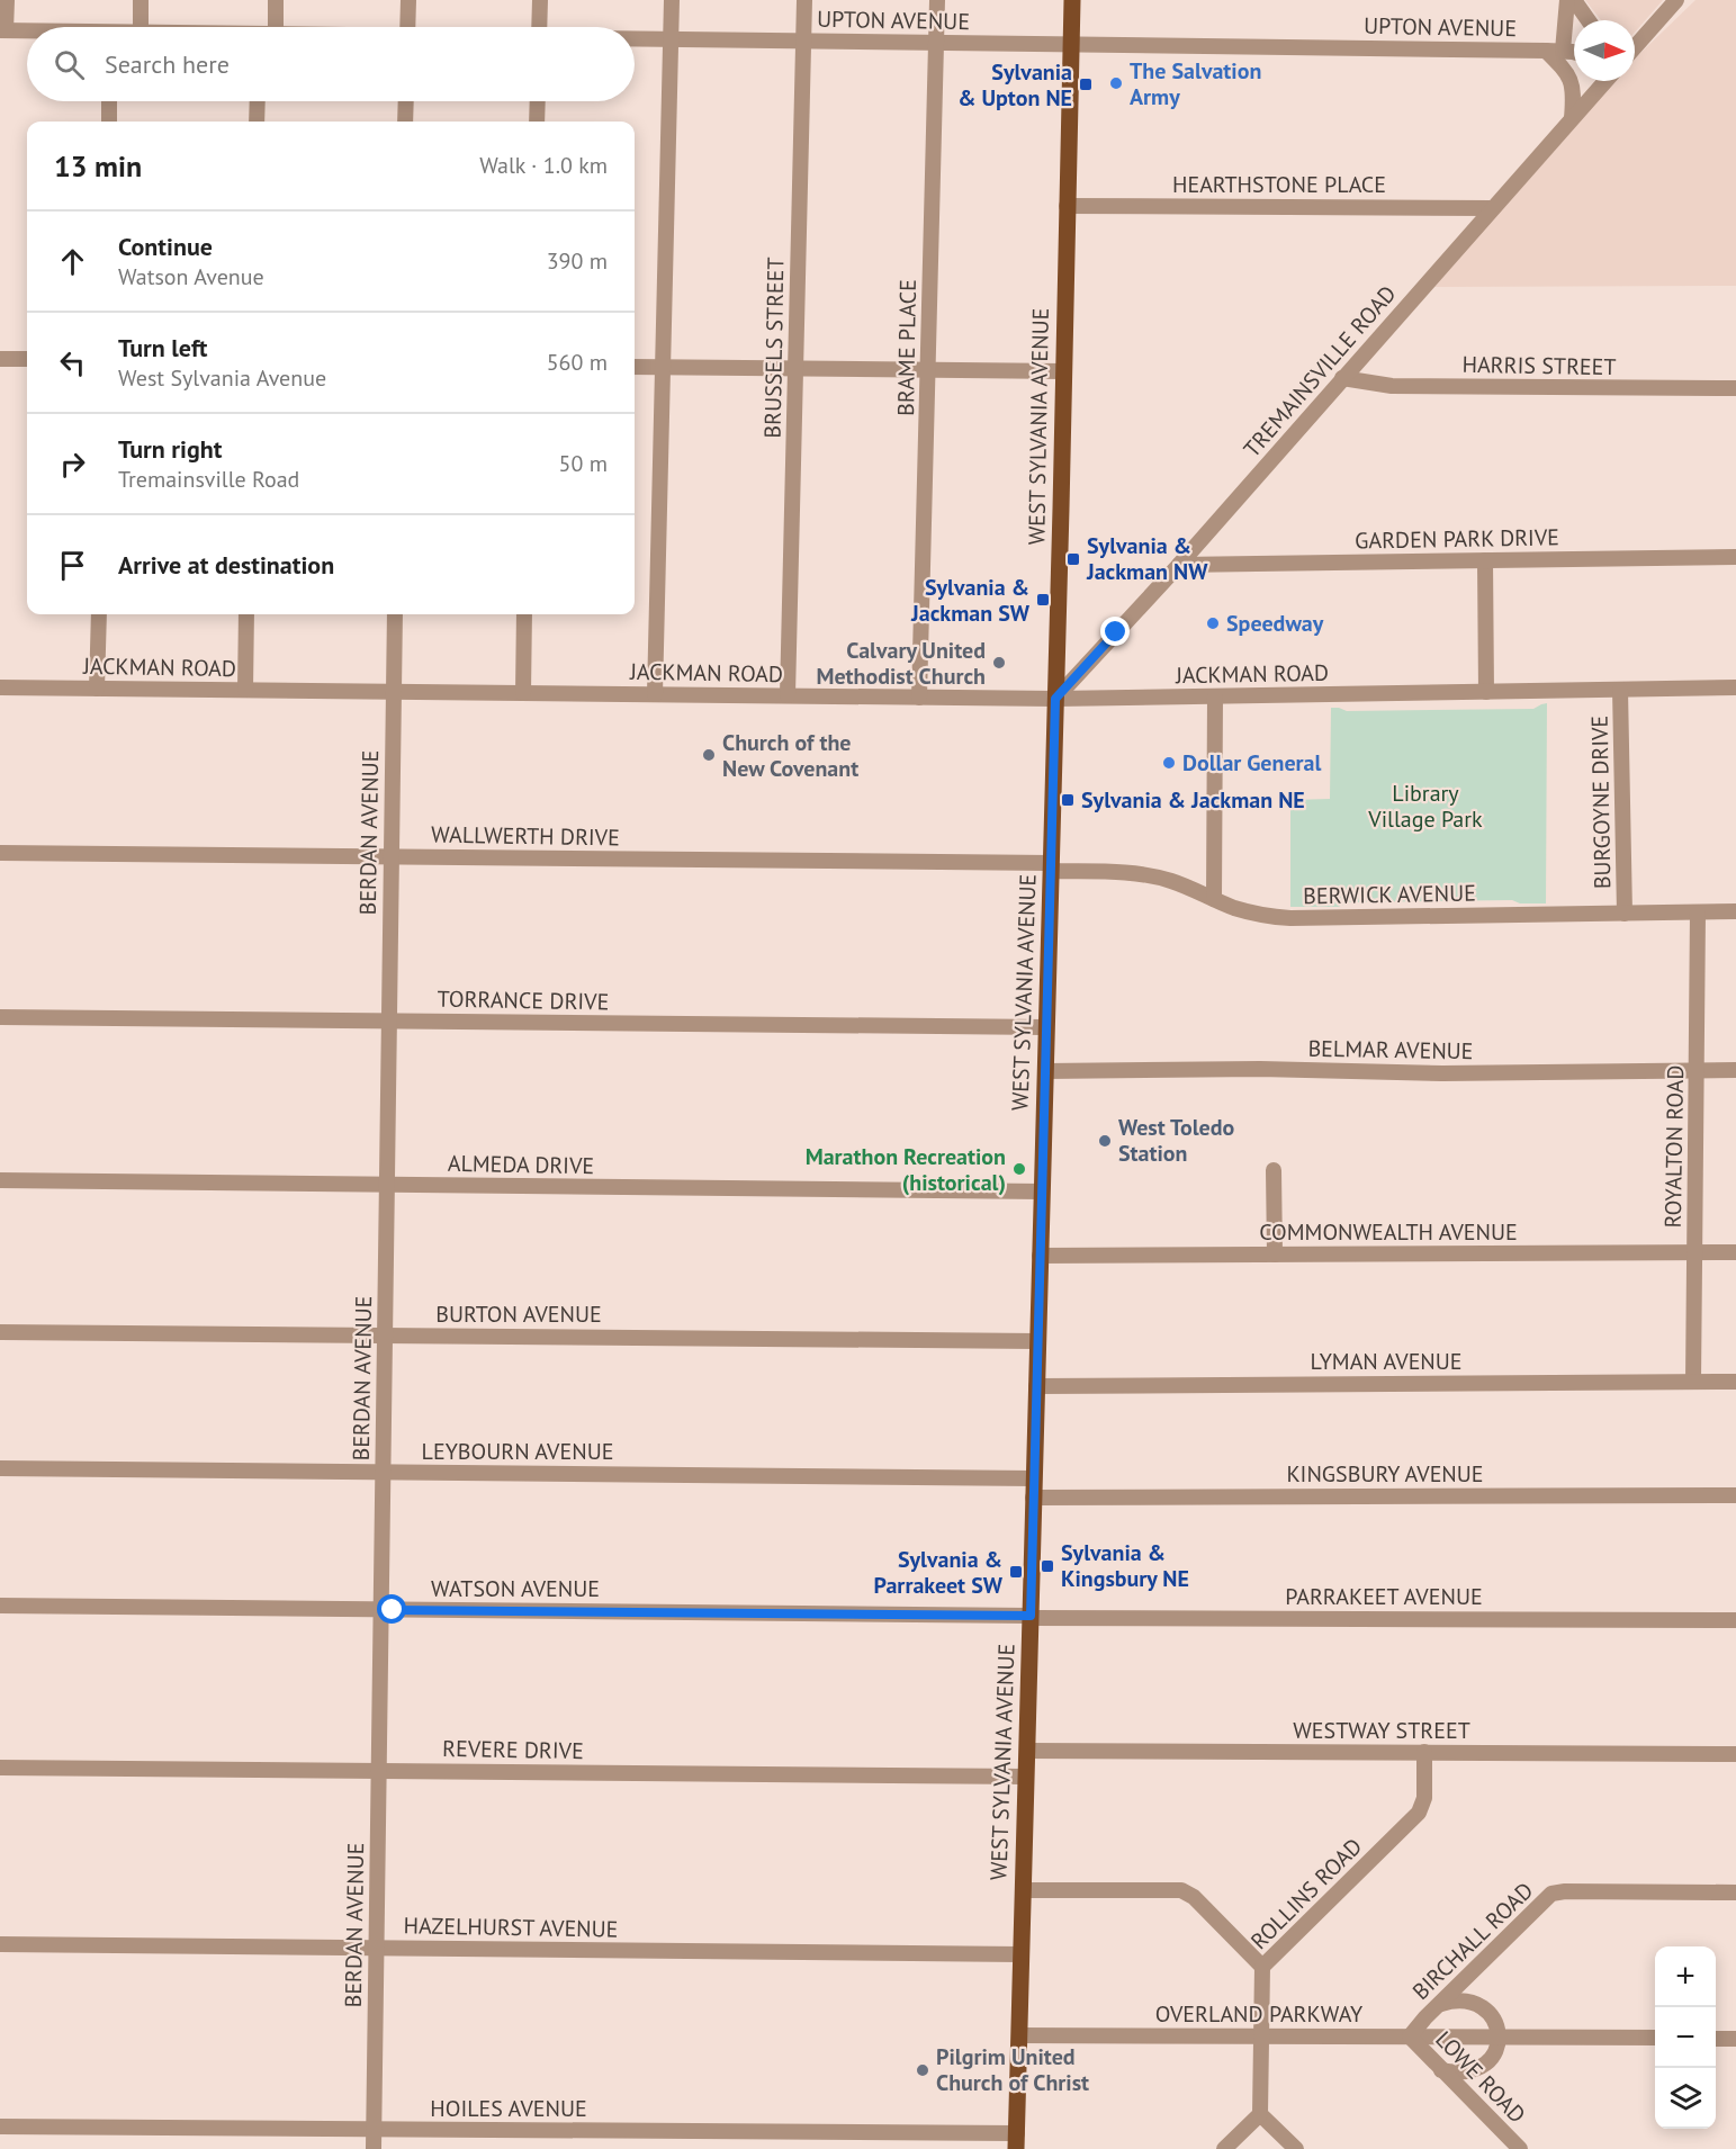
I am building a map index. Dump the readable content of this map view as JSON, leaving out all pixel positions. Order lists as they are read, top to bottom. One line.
{"streets":{"main road":["WEST SYLVANIA AVENUE"],"street":["UPTON AVENUE","HEARTHSTONE PLACE","BRUSSELS STREET","BRAME PLACE","HARRIS STREET","TREMAINSVILLE ROAD","GARDEN PARK DRIVE","JACKMAN ROAD","BURGOYNE DRIVE","BERDAN AVENUE","WALLWERTH DRIVE","BERWICK AVENUE","TORRANCE DRIVE","BELMAR AVENUE","ROYALTON ROAD","ALMEDA DRIVE","COMMONWEALTH AVENUE","BURTON AVENUE","LYMAN AVENUE","LEYBOURN AVENUE","KINGSBURY AVENUE","WATSON AVENUE","PARRAKEET AVENUE","WESTWAY STREET","REVERE DRIVE","ROLLINS ROAD","HAZELHURST AVENUE","BIRCHALL ROAD","OVERLAND PARKWAY","LOWE ROAD","HOILES AVENUE"]},"crossings":[["UPTON AVENUE","BRUSSELS STREET"],["UPTON AVENUE","BRAME PLACE"],["UPTON AVENUE","WEST SYLVANIA AVENUE"],["HEARTHSTONE PLACE","TREMAINSVILLE ROAD"],["HEARTHSTONE PLACE","WEST SYLVANIA AVENUE"],["BRUSSELS STREET","JACKMAN ROAD"],["BRAME PLACE","JACKMAN ROAD"],["HARRIS STREET","TREMAINSVILLE ROAD"],["TREMAINSVILLE ROAD","WEST SYLVANIA AVENUE"],["TREMAINSVILLE ROAD","GARDEN PARK DRIVE"],["TREMAINSVILLE ROAD","JACKMAN ROAD"],["WEST SYLVANIA AVENUE","JACKMAN ROAD"],["WEST SYLVANIA AVENUE","WALLWERTH DRIVE"],["WEST SYLVANIA AVENUE","BERWICK AVENUE"],["WEST SYLVANIA AVENUE","TORRANCE DRIVE"],["WEST SYLVANIA AVENUE","BELMAR AVENUE"],["WEST SYLVANIA AVENUE","ALMEDA DRIVE"],["WEST SYLVANIA AVENUE","COMMONWEALTH AVENUE"],["WEST SYLVANIA AVENUE","BURTON AVENUE"],["WEST SYLVANIA AVENUE","LYMAN AVENUE"],["WEST SYLVANIA AVENUE","LEYBOURN AVENUE"],["WEST SYLVANIA AVENUE","KINGSBURY AVENUE"],["WEST SYLVANIA AVENUE","WATSON AVENUE"],["WEST SYLVANIA AVENUE","PARRAKEET AVENUE"],["WEST SYLVANIA AVENUE","WESTWAY STREET"],["WEST SYLVANIA AVENUE","REVERE DRIVE"],["WEST SYLVANIA AVENUE","HAZELHURST AVENUE"],["WEST SYLVANIA AVENUE","OVERLAND PARKWAY"],["WEST SYLVANIA AVENUE","HOILES AVENUE"],["JACKMAN ROAD","BURGOYNE DRIVE"],["JACKMAN ROAD","BERDAN AVENUE"],["BURGOYNE DRIVE","BERWICK AVENUE"],["BERDAN AVENUE","WALLWERTH DRIVE"],["BERDAN AVENUE","TORRANCE DRIVE"],["BERDAN AVENUE","ALMEDA DRIVE"],["BERDAN AVENUE","BURTON AVENUE"],["BERDAN AVENUE","LEYBOURN AVENUE"],["BERDAN AVENUE","WATSON AVENUE"],["BERDAN AVENUE","REVERE DRIVE"],["BERDAN AVENUE","HAZELHURST AVENUE"],["BERDAN AVENUE","HOILES AVENUE"],["WALLWERTH DRIVE","BERWICK AVENUE"],["BERWICK AVENUE","ROYALTON ROAD"],["BELMAR AVENUE","ROYALTON ROAD"],["ROYALTON ROAD","COMMONWEALTH AVENUE"],["ROYALTON ROAD","LYMAN AVENUE"],["WATSON AVENUE","PARRAKEET AVENUE"],["WESTWAY STREET","ROLLINS ROAD"],["ROLLINS ROAD","OVERLAND PARKWAY"],["BIRCHALL ROAD","OVERLAND PARKWAY"],["BIRCHALL ROAD","LOWE ROAD"],["OVERLAND PARKWAY","LOWE ROAD"]],"parks":["Library Village Park"],"places":{"other":["The Salvation Army","Speedway","Calvary United Methodist Church","Church of the New Covenant","Dollar General","West Toledo Station","Marathon Recreation (historical)","Pilgrim United Church of Christ"],"transit":["Sylvania & Upton NE","Sylvania & Jackman NW","Sylvania & Jackman SW","Sylvania & Jackman NE","Sylvania & Kingsbury NE","Sylvania & Parrakeet SW"]},"north":"right","page":{"search":"Search here","heading":["13 min","Walk · 1.0 km"],"list":[["Continue","Watson Avenue","390 m"],["Turn left","West Sylvania Avenue","560 m"],["Turn right","Tremainsville Road","50 m"],"Arrive at destination"],"map_buttons":["+","−"]}}
